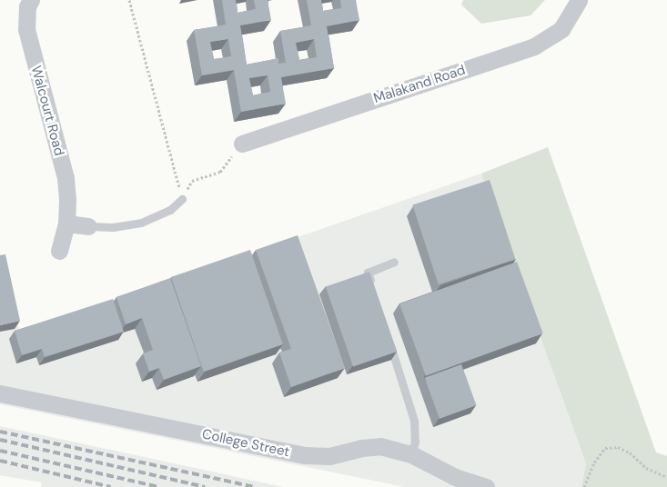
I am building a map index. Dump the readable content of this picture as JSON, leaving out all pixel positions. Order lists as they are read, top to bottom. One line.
{"streets":{"street":["Malakand Road","Walcourt Road","College Street"]}}
